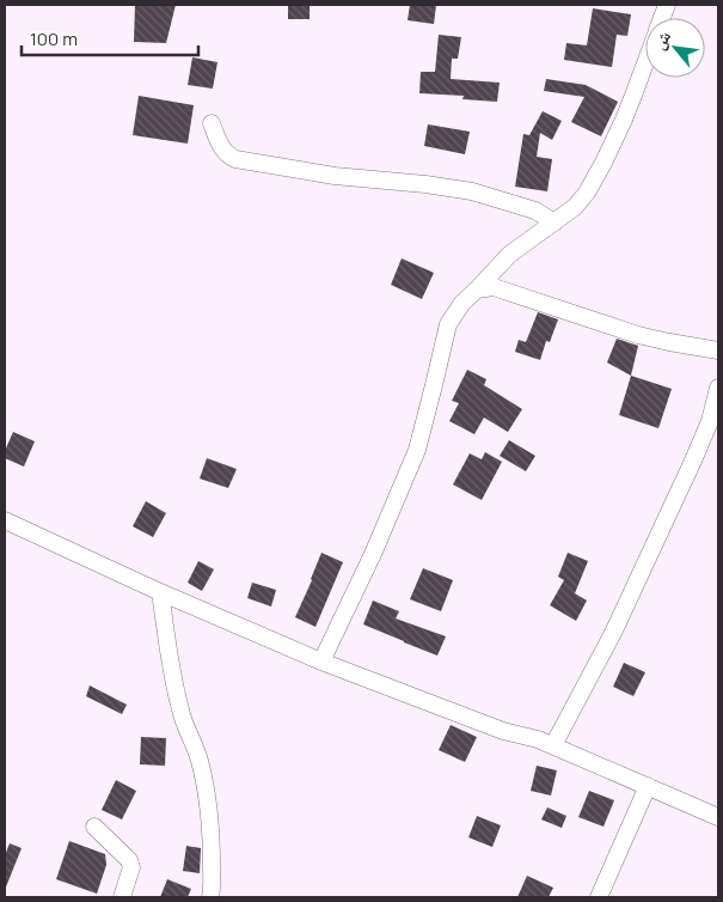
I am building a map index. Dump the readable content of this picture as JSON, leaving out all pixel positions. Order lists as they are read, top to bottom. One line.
{"scale_bar":"100 m","north":"top left"}
